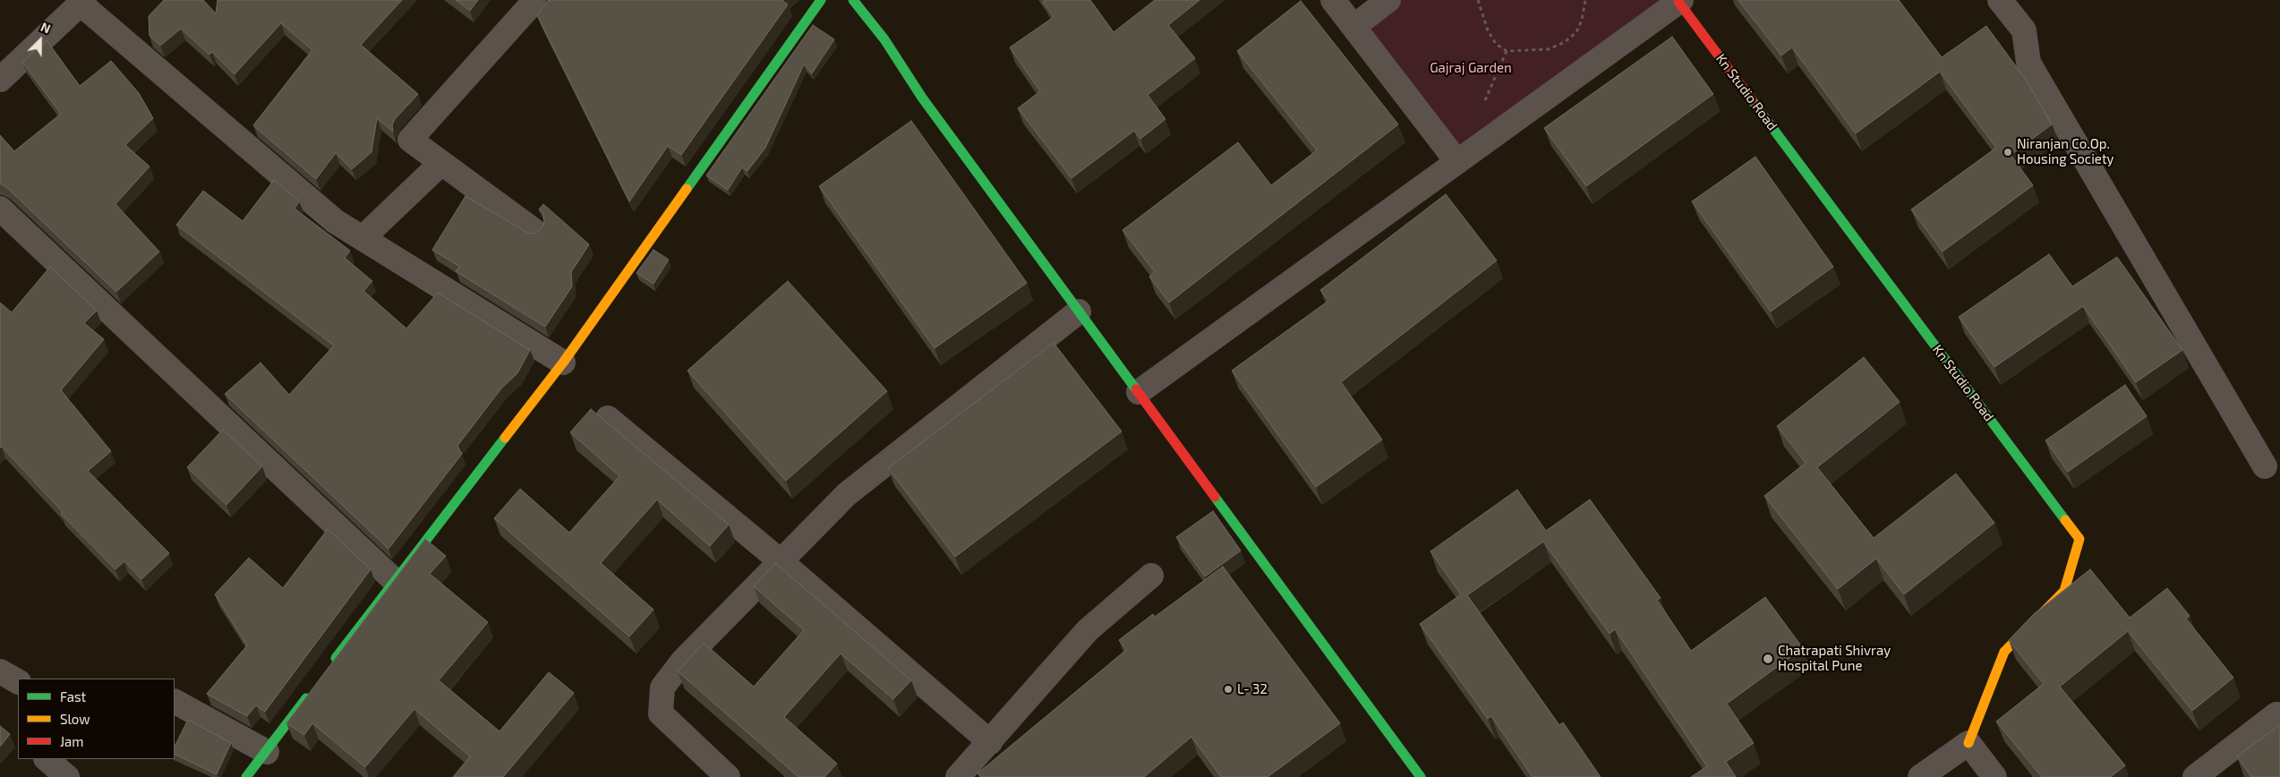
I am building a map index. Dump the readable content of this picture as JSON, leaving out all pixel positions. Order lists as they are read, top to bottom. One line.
{"streets":{"street":["Kn Studio Road"]},"parks":["Gajraj Garden"],"places":["Niranjan Co.Op. Housing Society","Chatrapati Shivray Hospital Pune","L- 32"],"legend":["Fast","Slow","Jam"],"north":"top right"}
